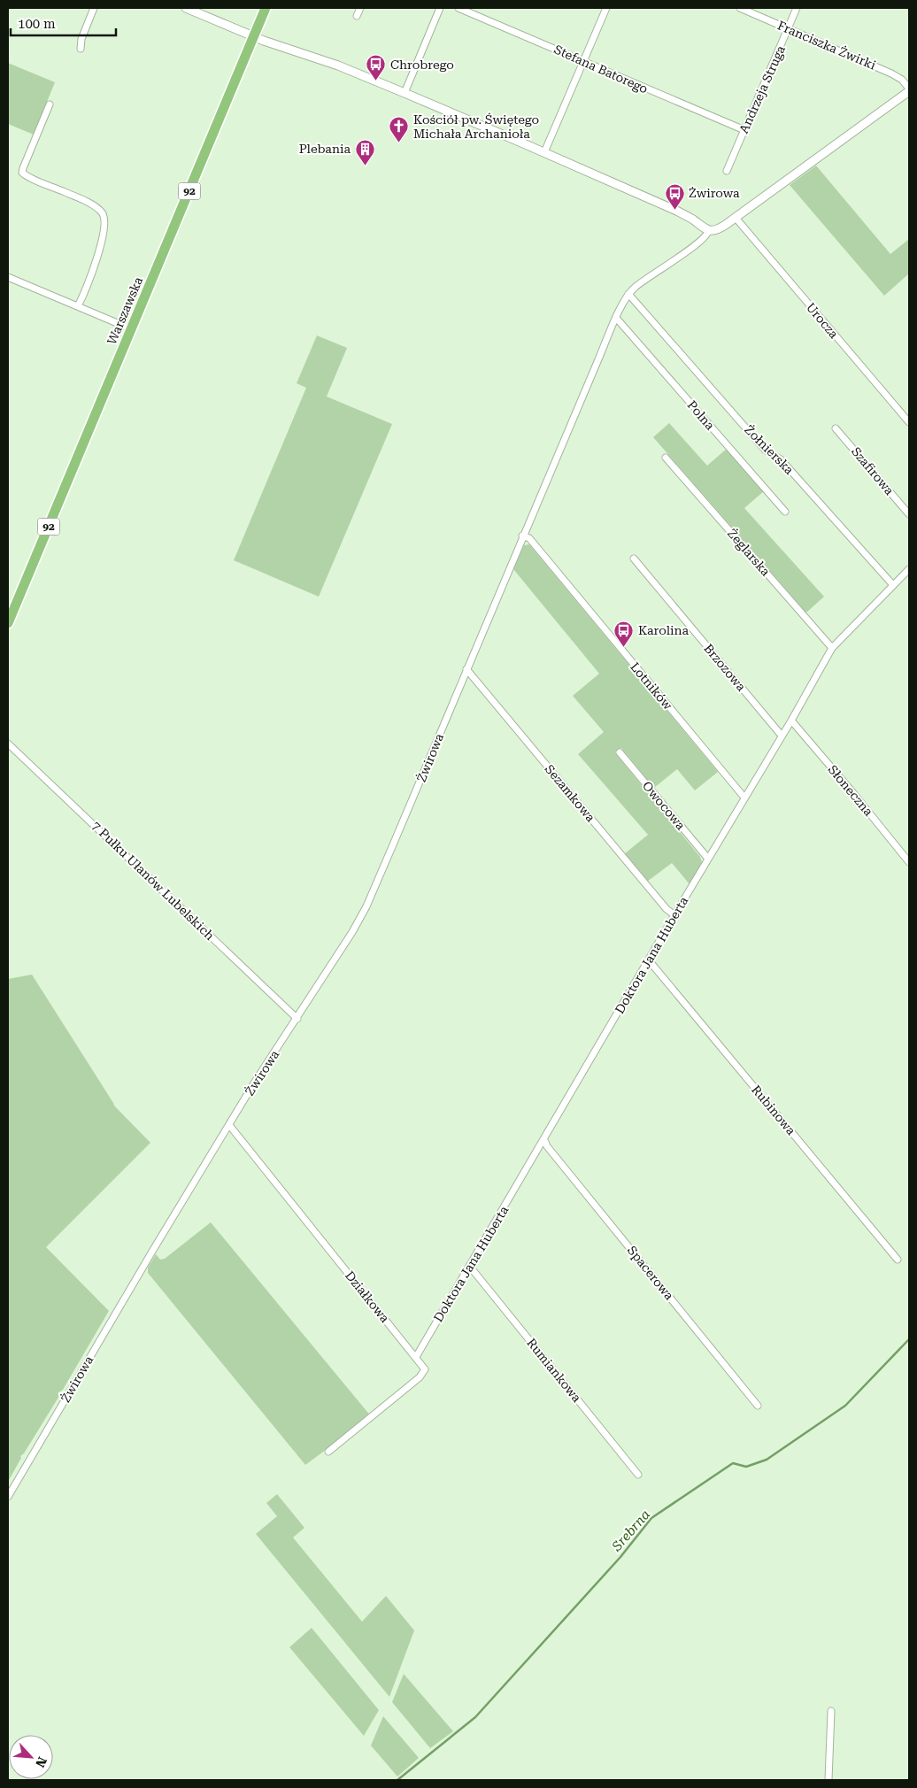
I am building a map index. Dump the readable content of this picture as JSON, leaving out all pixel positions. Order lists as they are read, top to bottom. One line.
{"streets":{"main road":["92","Warszawska"],"street":["Franciszka Żwirki","Stefana Batorego","Andrzeja Struga","Urocza","Polna","Żołnierska","Szafirowa","Żeglarska","Brzozowa","Lotników","Żwirowa","Słoneczna","Sezamkowa","Owocowa","7 Pułku Ułanów Lubelskich","Doktora Jana Huberta","Rubinowa","Spacerowa","Działkowa","Rumiankowa"]},"crossings":[["Franciszka Żwirki","Andrzeja Struga"],["Franciszka Żwirki","Żwirowa"],["Stefana Batorego","Andrzeja Struga"],["Urocza","Żwirowa"],["Polna","Żwirowa"],["Żołnierska","Żwirowa"],["Żołnierska","Doktora Jana Huberta"],["Żeglarska","Doktora Jana Huberta"],["Brzozowa","Doktora Jana Huberta"],["Lotników","Żwirowa"],["Lotników","Doktora Jana Huberta"],["Żwirowa","Sezamkowa"],["Żwirowa","7 Pułku Ułanów Lubelskich"],["Żwirowa","Działkowa"],["Słoneczna","Doktora Jana Huberta"],["Sezamkowa","Doktora Jana Huberta"],["Owocowa","Doktora Jana Huberta"],["Doktora Jana Huberta","Rubinowa"],["Doktora Jana Huberta","Spacerowa"],["Doktora Jana Huberta","Działkowa"],["Doktora Jana Huberta","Rumiankowa"]],"water":["Srebrna"],"places":{"bus stop":["Chrobrego","Żwirowa","Karolina"],"church":["Kościół pw. Świętego Michała Archanioła"],"building":["Plebania"]},"scale_bar":"100 m","north":"bottom right"}
